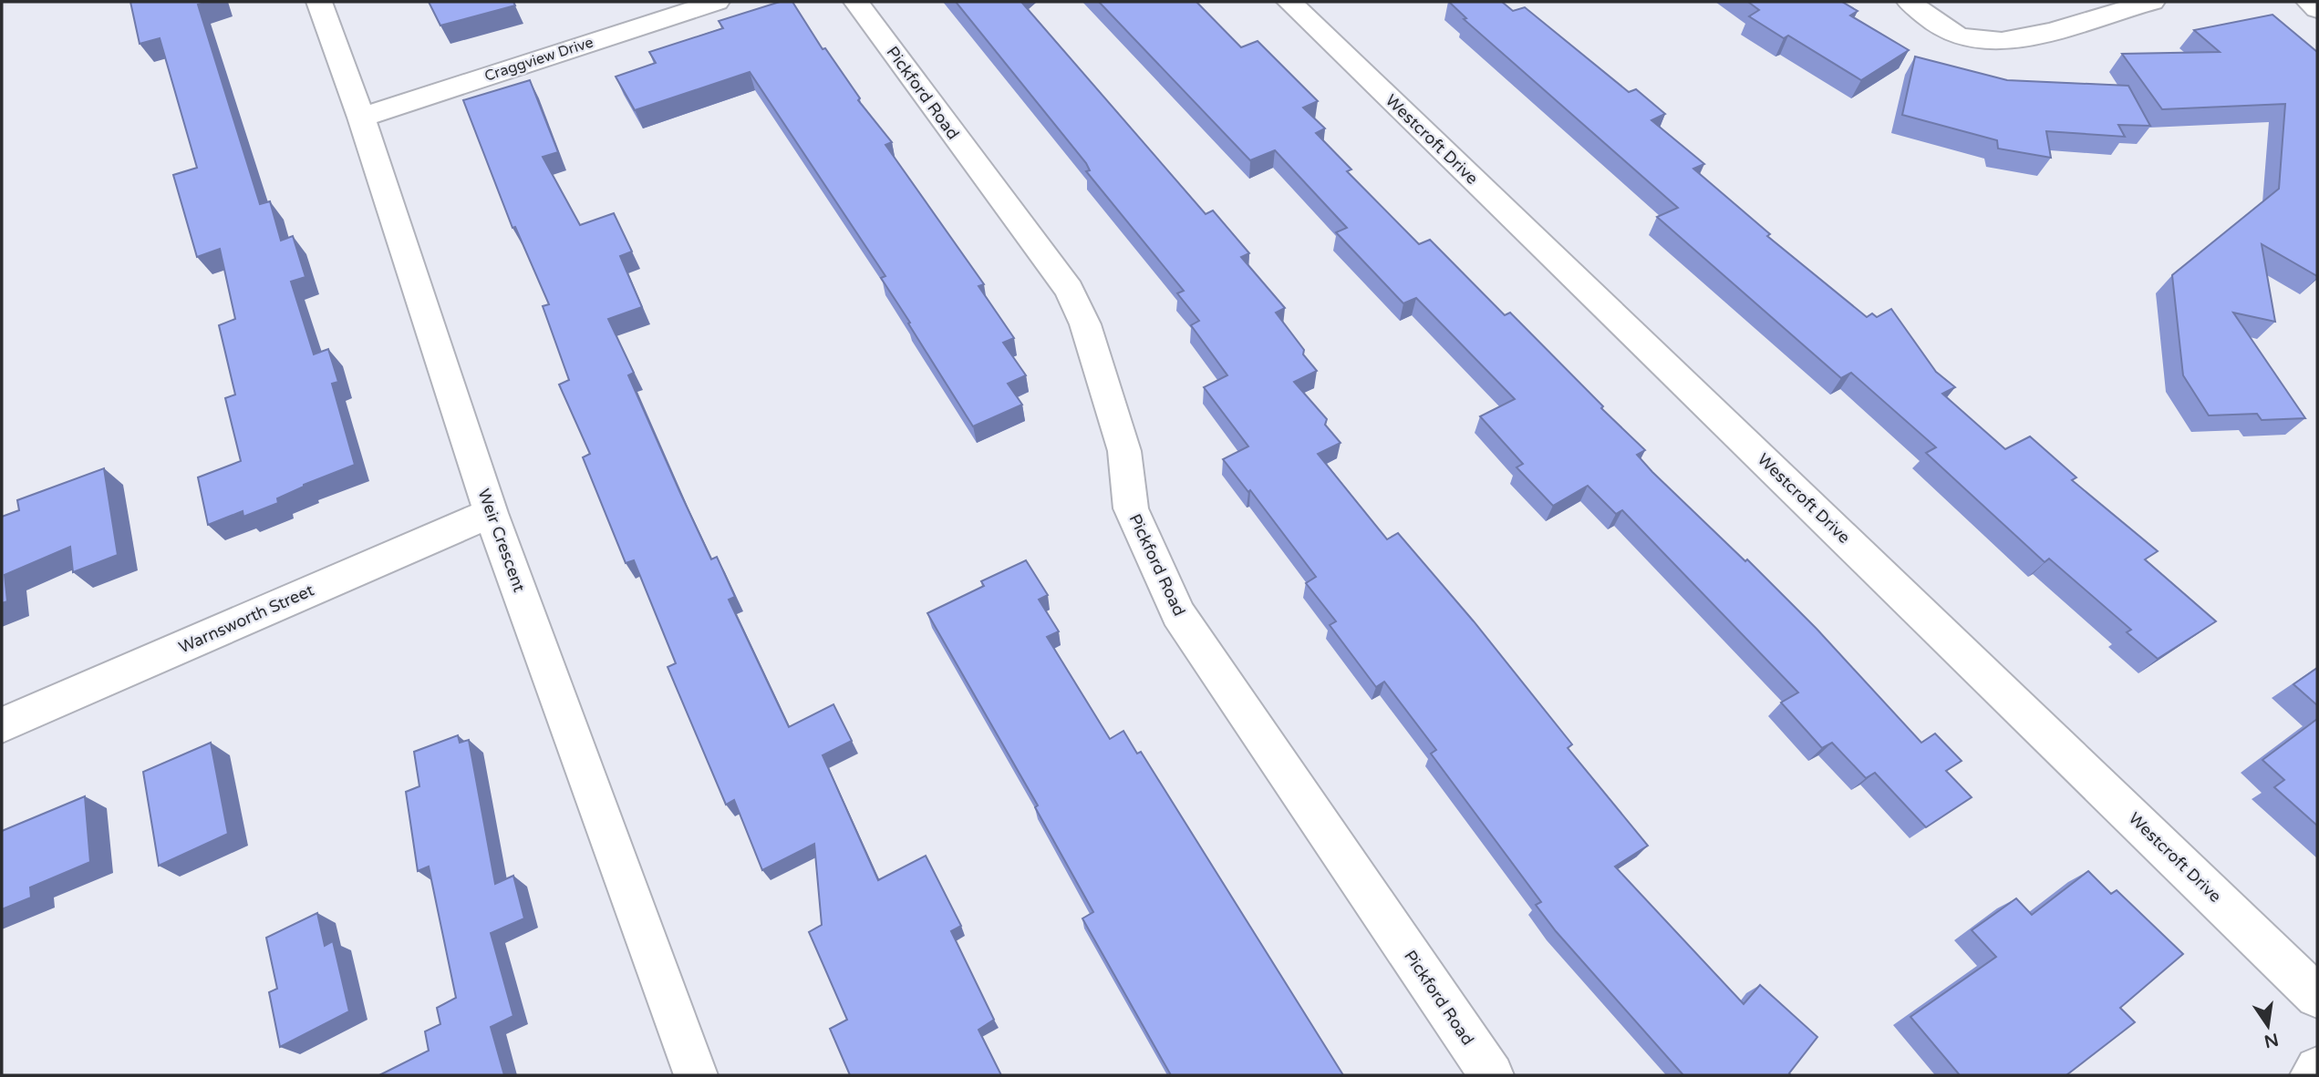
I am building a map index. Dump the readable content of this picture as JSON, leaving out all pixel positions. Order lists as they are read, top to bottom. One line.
{"streets":{"street":["Craggview Drive","Pickford Road","Westcroft Drive","Weir Crescent","Warnsworth Street"]},"crossings":[["Craggview Drive","Weir Crescent"],["Weir Crescent","Warnsworth Street"]],"north":"bottom"}
